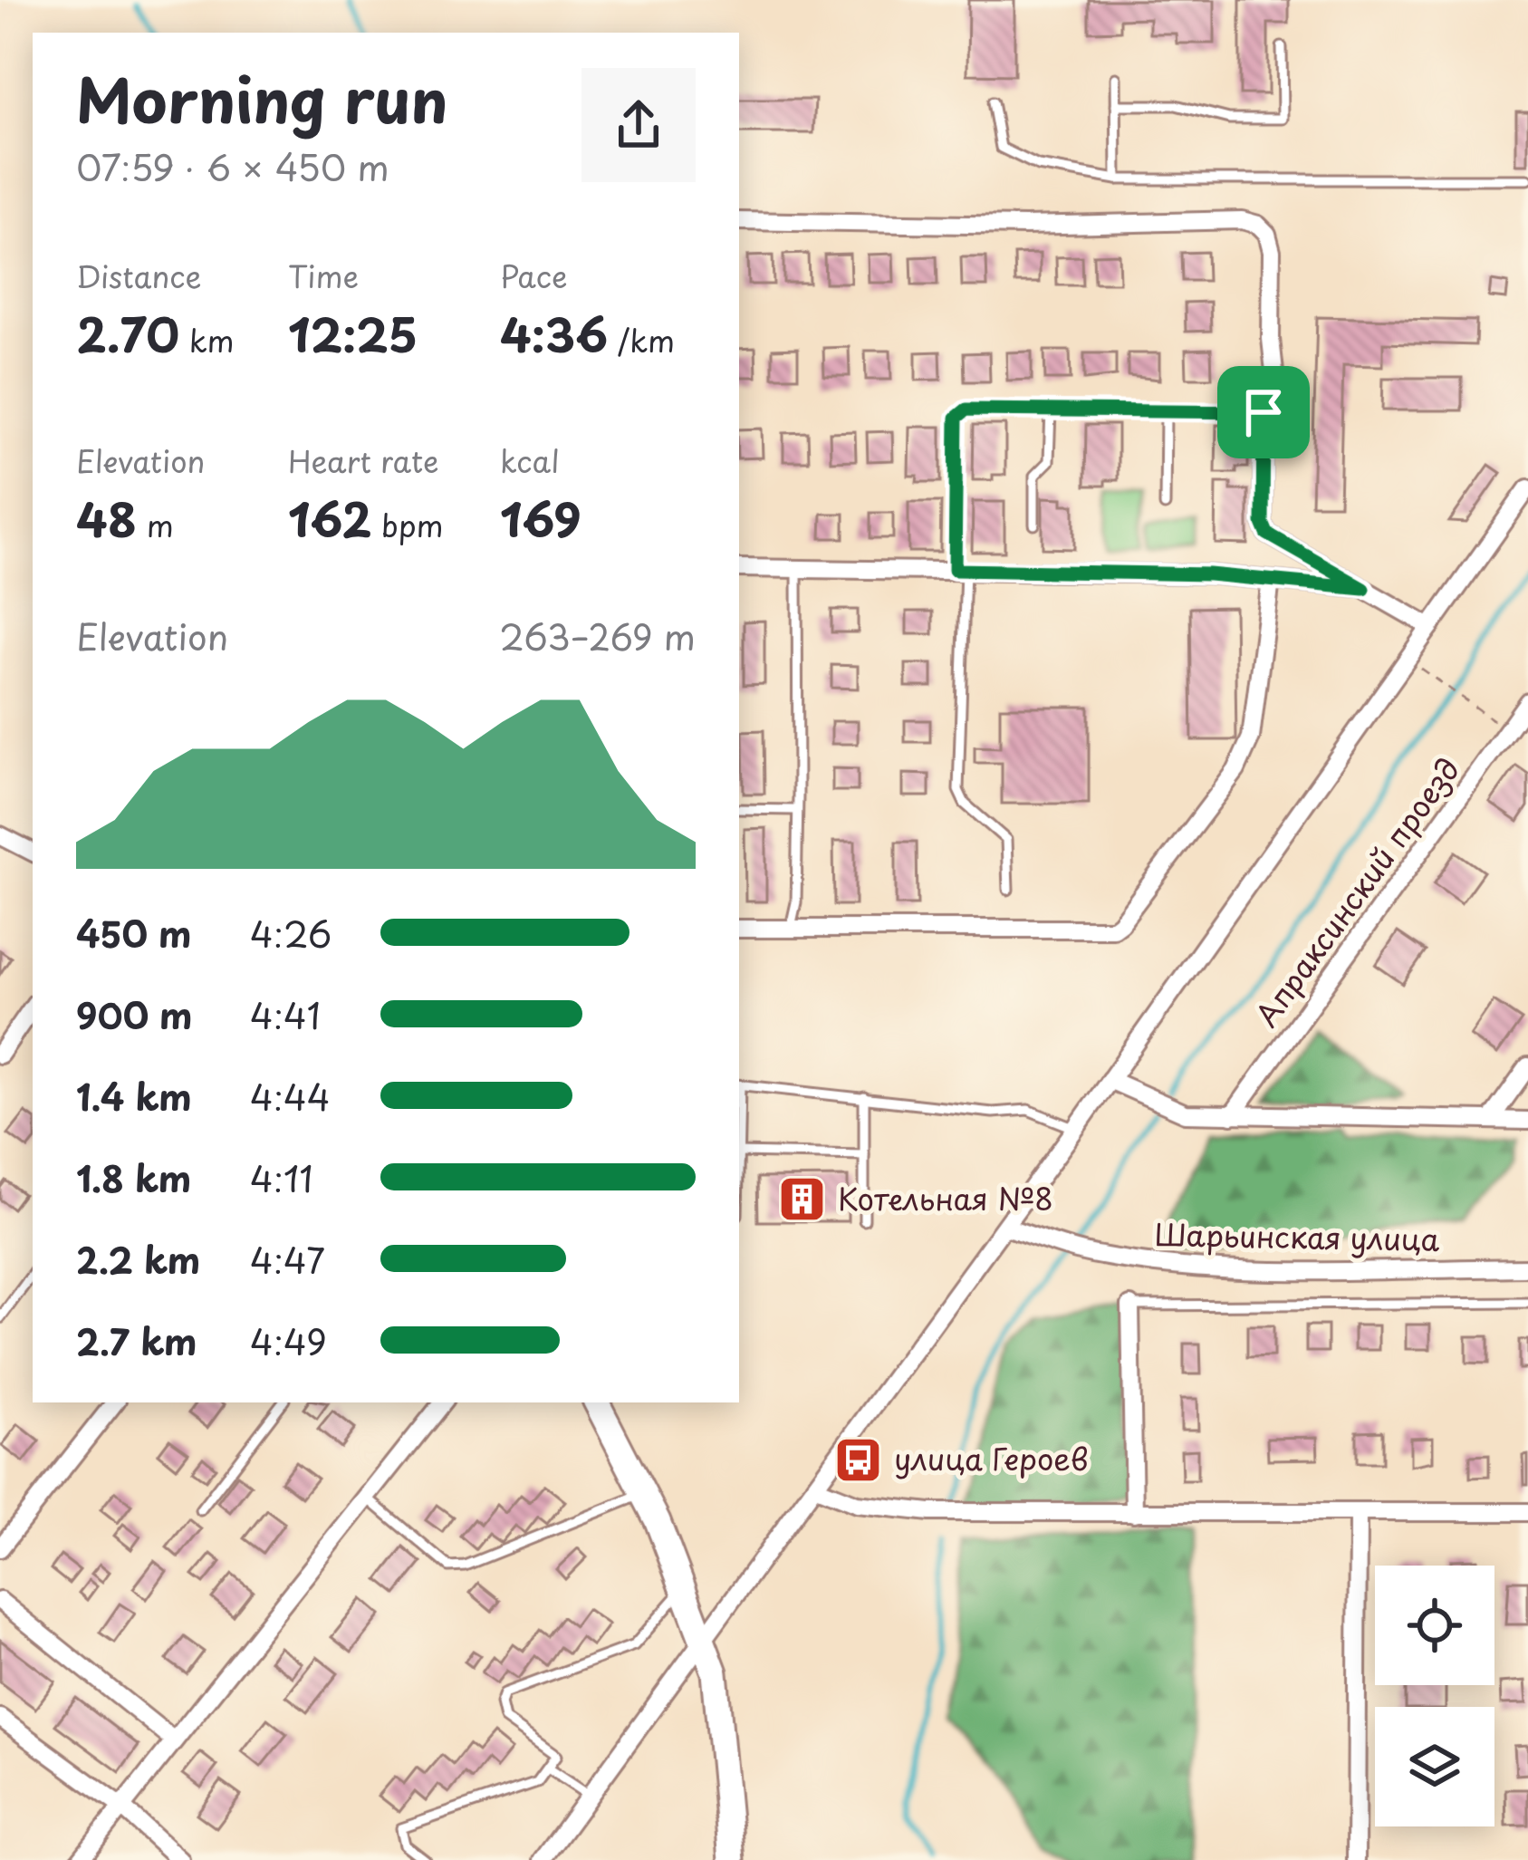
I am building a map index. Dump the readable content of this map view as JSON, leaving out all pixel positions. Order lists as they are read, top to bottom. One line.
{"streets":{"street":["Апраксинский проезд","Шарьинская улица"]},"places":{"building":["Котельная №8"],"bus stop":["улица Героев"]},"page":{"heading":["Morning run","07:59 · 6 × 450 m"],"stats":[["Distance","2.70 km"],["Time","12:25"],["Pace","4:36 /km"],["Elevation","48 m"],["Heart rate","162 bpm"],["kcal","169"]],"chart":["Elevation","263–269 m"],"list":[{"name":"450 m","note":"4:26"},{"name":"900 m","note":"4:41"},{"name":"1.4 km","note":"4:44"},{"name":"1.8 km","note":"4:11"},{"name":"2.2 km","note":"4:47"},{"name":"2.7 km","note":"4:49"}]}}
